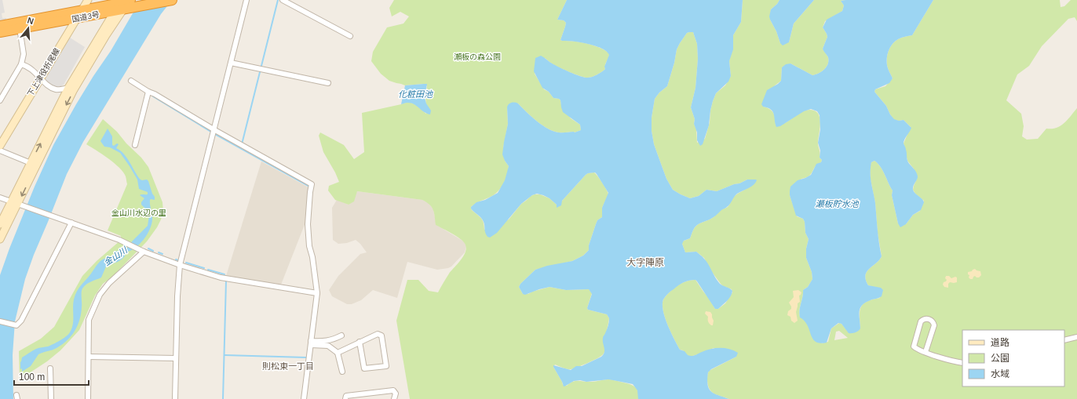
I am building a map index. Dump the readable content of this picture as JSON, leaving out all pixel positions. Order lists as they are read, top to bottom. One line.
{"streets":{"highway":["国道3号"],"street":["下上津役折尾線"]},"crossings":[["国道3号","下上津役折尾線"]],"districts":["大字陣原","則松東一丁目"],"water":["化粧田池","瀬板貯水池","金山川"],"parks":["瀬板の森公園","金山川水辺の里"],"legend":["道路","公園","水域"],"scale_bar":"100 m","north":"top"}
